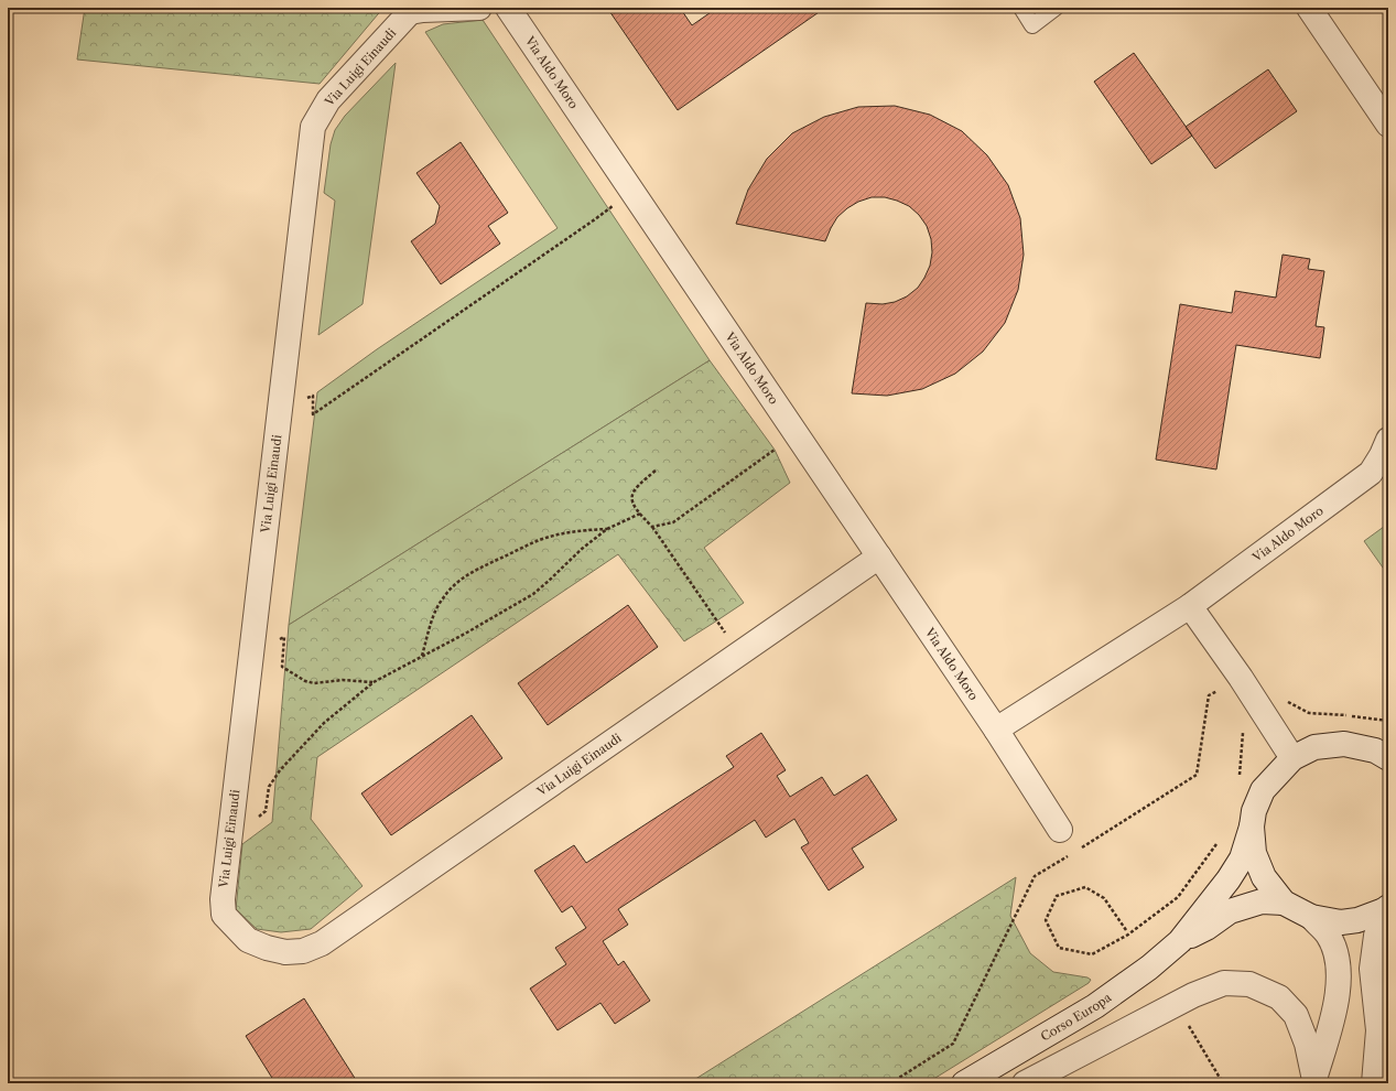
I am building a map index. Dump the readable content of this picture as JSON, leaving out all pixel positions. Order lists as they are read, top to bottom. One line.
{"streets":{"street":["Via Luigi Einaudi","Via Aldo Moro","Corso Europa"]},"crossings":[["Via Luigi Einaudi","Via Aldo Moro"]]}
